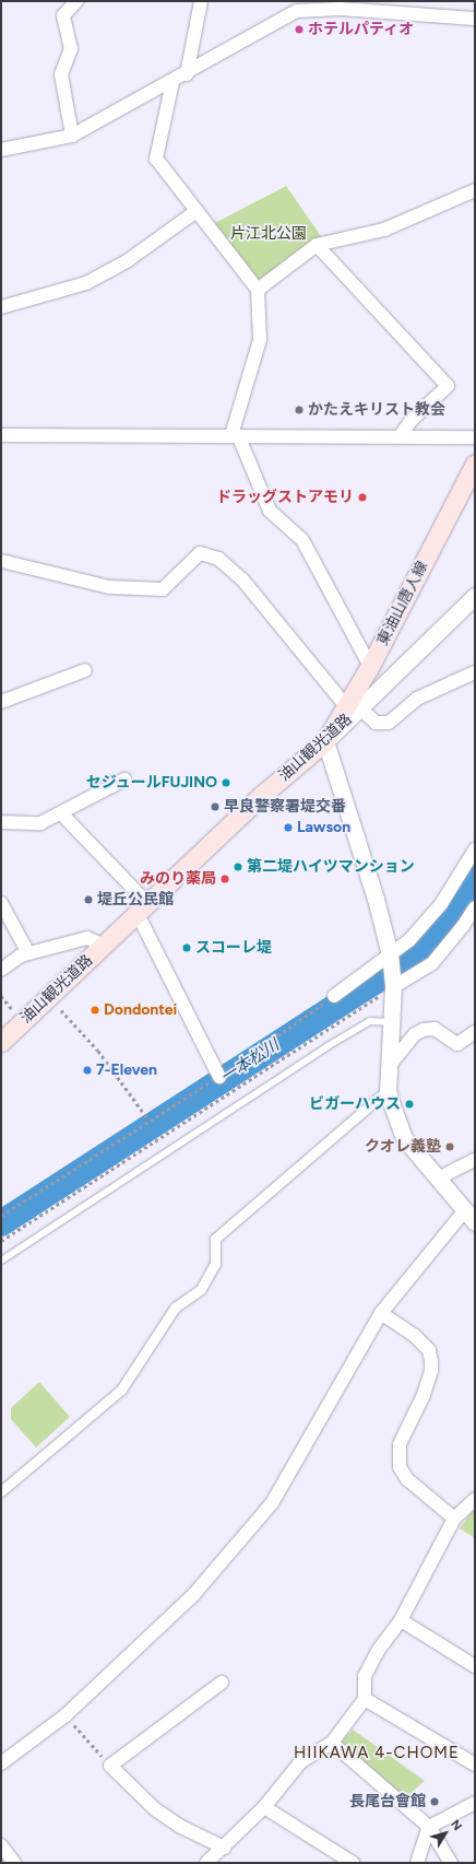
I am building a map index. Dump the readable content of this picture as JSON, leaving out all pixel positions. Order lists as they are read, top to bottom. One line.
{"streets":{"main road":["東油山唐人線","油山観光道路"]},"crossings":[["東油山唐人線","油山観光道路"]],"districts":["HIIKAWA 4-CHOME"],"water":["一本松川"],"parks":["片江北公園"],"places":["ホテルパティオ","かたえキリスト教会","ドラッグストアモリ","セジュールFUJINO","早良警察署堤交番","Lawson","第二堤ハイツマンション","みのり薬局","堤丘公民館","スコーレ堤","Dondontei","7-Eleven","ビガーハウス","クオレ義塾","長尾台會館"],"north":"top right"}
